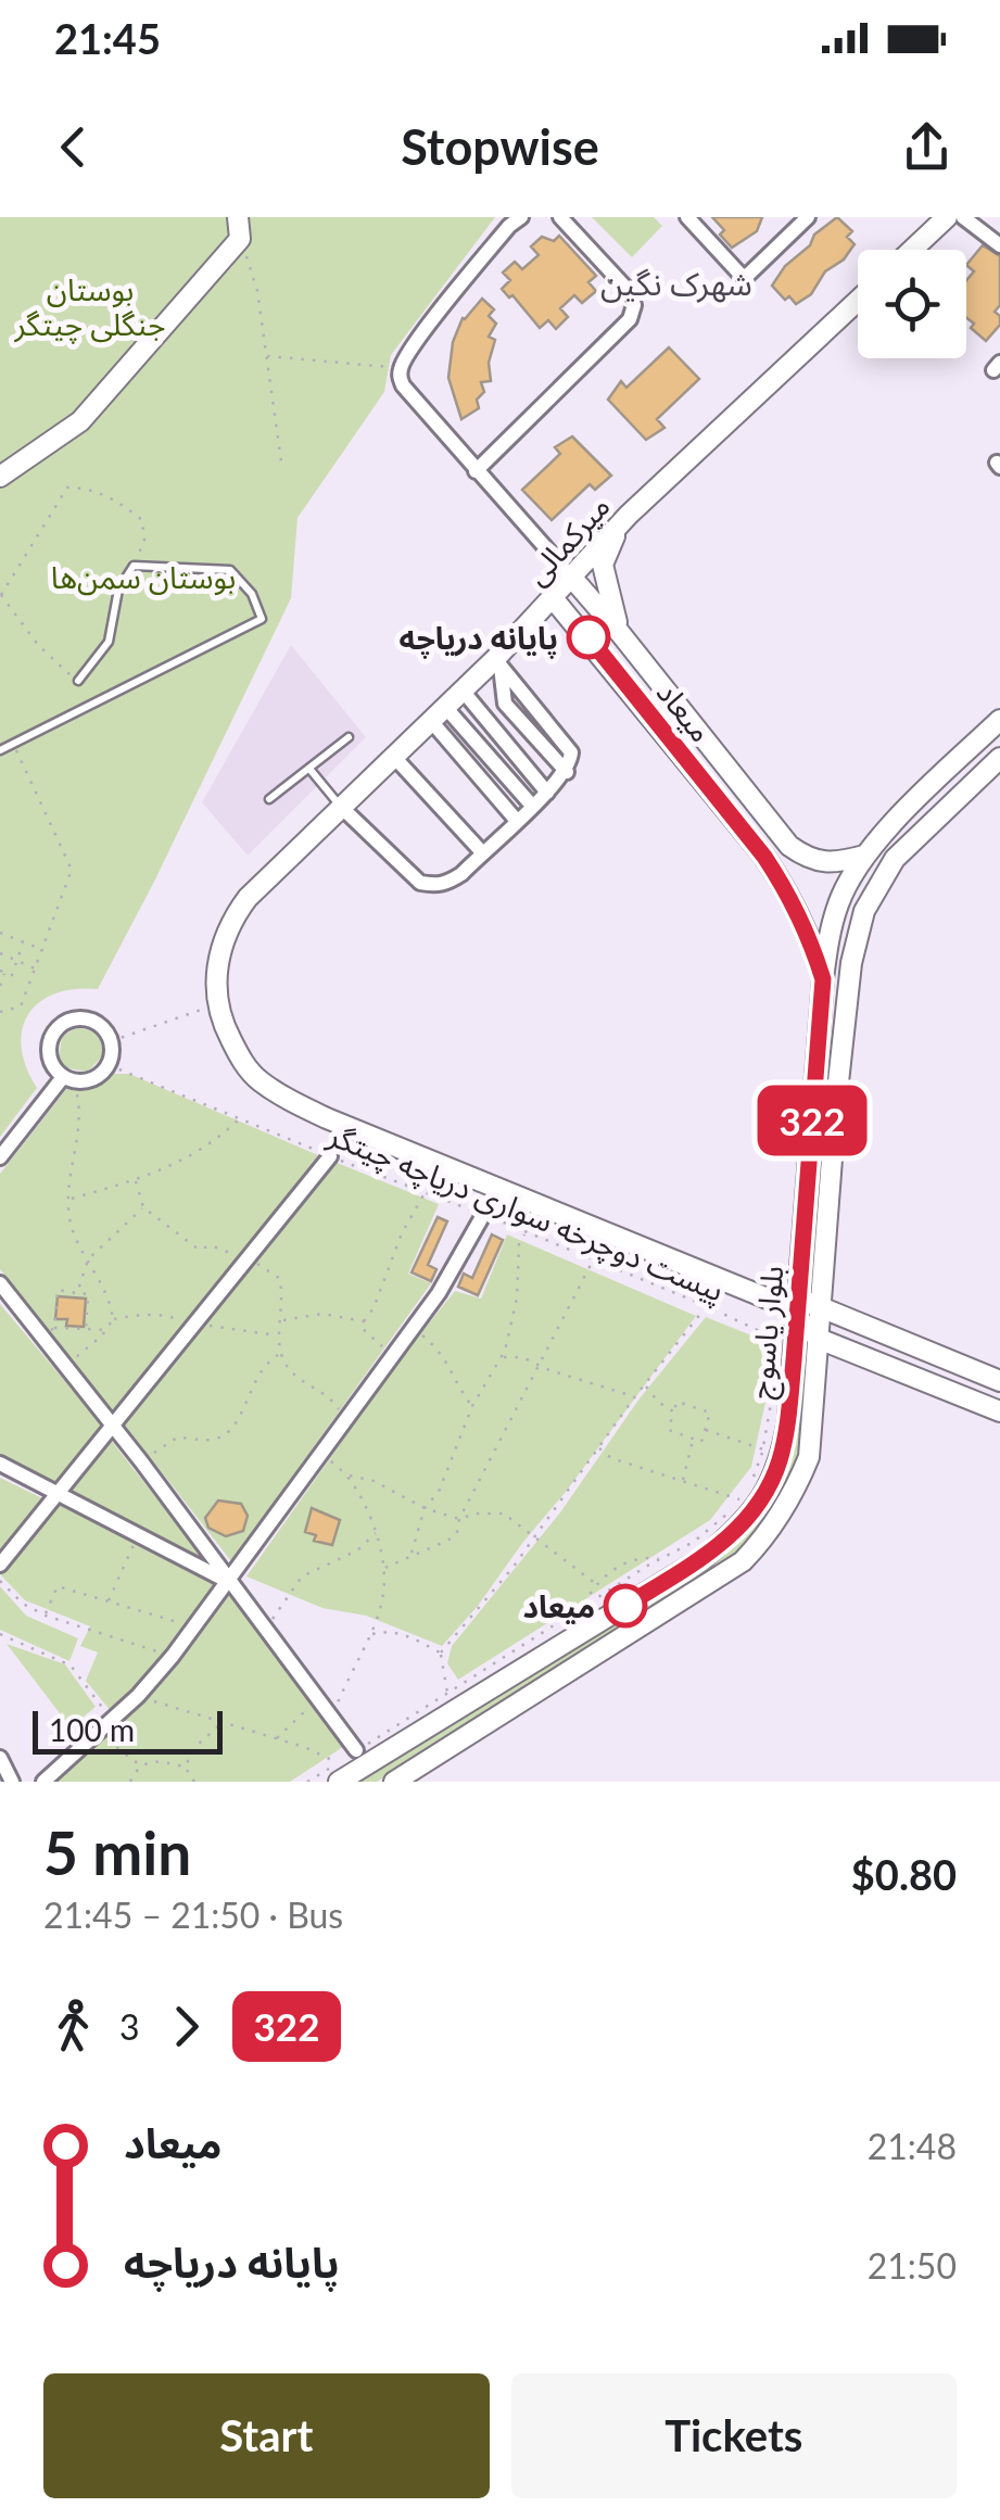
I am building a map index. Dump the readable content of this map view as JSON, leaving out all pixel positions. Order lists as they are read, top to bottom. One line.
{"streets":{"street":["میرکمالی","میعاد","بلوار یاسوج"],"path":["پیست دوچرخه سواری دریاچه چیتگر"]},"crossings":[["میرکمالی","میعاد"],["میعاد","بلوار یاسوج"]],"districts":["شهرک نگین"],"parks":["بوستان جنگلی چیتگر","بوستان سمن‌ها"],"places":["پایانه دریاچه","میعاد"],"lines":["bus line 322"],"scale_bar":"100 m","page":{"status":"21:45","header":"Stopwise","on_map":"322","scale":"100 m","heading":["5 min","21:45 – 21:50 · Bus","$0.80"],"legs":["3","322"],"list":[{"name":"میعاد","value":"21:48"},{"name":"پایانه دریاچه","value":"21:50"}],"buttons":["Start","Tickets"]}}
